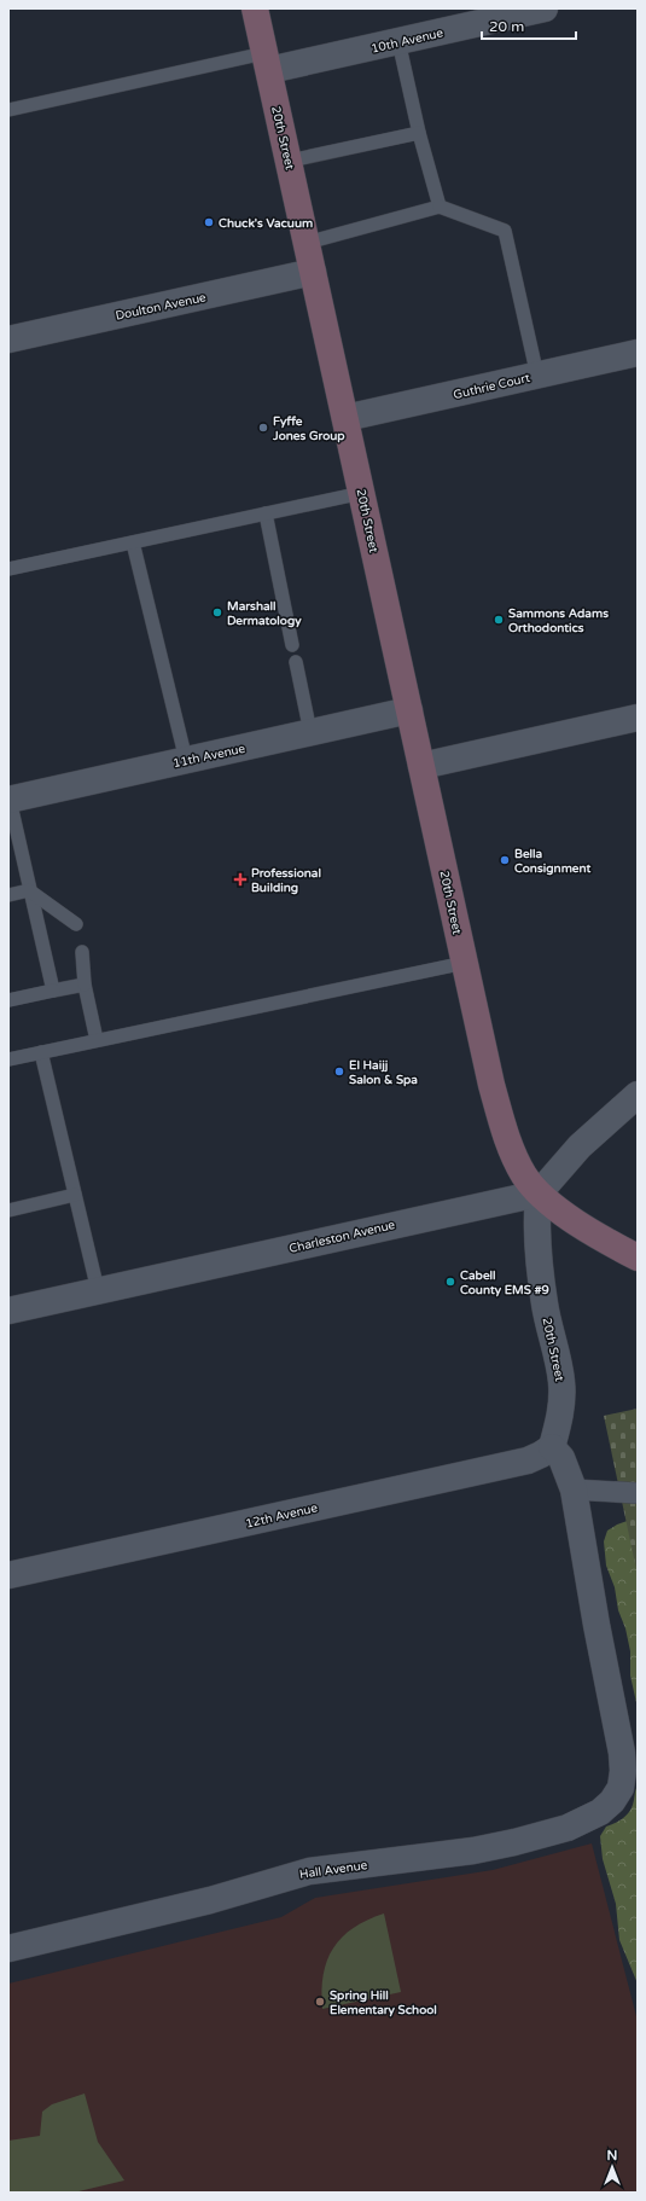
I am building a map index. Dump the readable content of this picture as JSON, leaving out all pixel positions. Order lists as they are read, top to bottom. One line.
{"streets":{"main road":["20th Street"],"street":["10th Avenue","Doulton Avenue","Guthrie Court","11th Avenue","Charleston Avenue","12th Avenue","Hall Avenue"]},"crossings":[["10th Avenue","20th Street"],["20th Street","Doulton Avenue"],["20th Street","Guthrie Court"],["20th Street","11th Avenue"],["20th Street","Charleston Avenue"],["20th Street","12th Avenue"]],"places":{"other":["Chuck's Vacuum","Fyffe Jones Group","Marshall Dermatology","Sammons Adams Orthodontics","Bella Consignment","El Haijj Salon & Spa","Cabell County EMS #9","Spring Hill Elementary School"],"health":["Professional Building"]},"scale_bar":"20 m","north":"top"}
